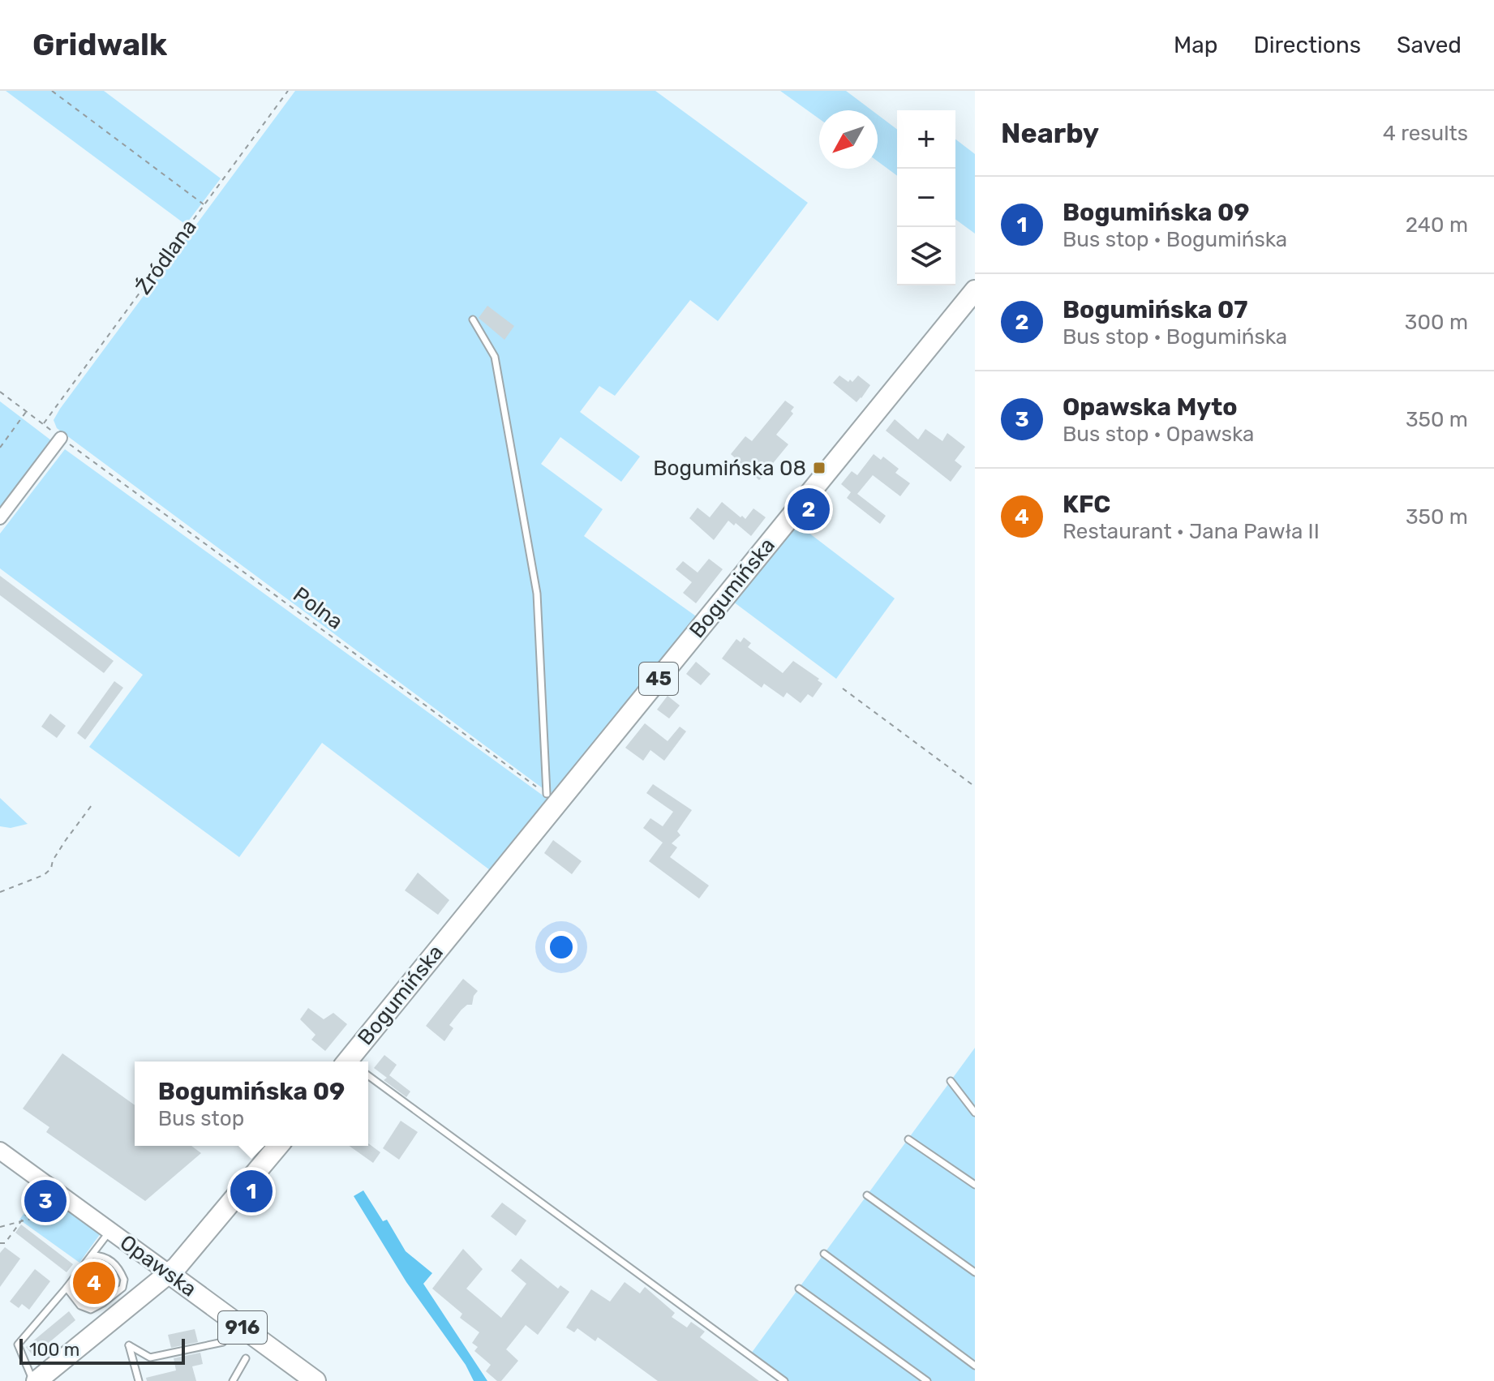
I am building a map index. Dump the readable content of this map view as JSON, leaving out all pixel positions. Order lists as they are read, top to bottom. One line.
{"streets":{"main road":["Bogumińska","45","Opawska","916"],"path":["Źródlana","Polna"]},"places":{"transit":["Bogumińska 08"]},"scale_bar":"100 m","north":"bottom left","page":{"header":"Gridwalk","nav":["Map","Directions","Saved"],"heading":["Nearby","4 results"],"map_buttons":["+","−"],"list":[{"mark":"1","name":"Bogumińska 09","note":"Bus stop · Bogumińska","value":"240 m"},{"mark":"2","name":"Bogumińska 07","note":"Bus stop · Bogumińska","value":"300 m"},{"mark":"3","name":"Opawska Myto","note":"Bus stop · Opawska","value":"350 m"},{"mark":"4","name":"KFC","note":"Restaurant · Jana Pawła II","value":"350 m"}],"pins":["2","1","3","4"],"popup":["Bogumińska 09","Bus stop"],"scale":"100 m"}}
